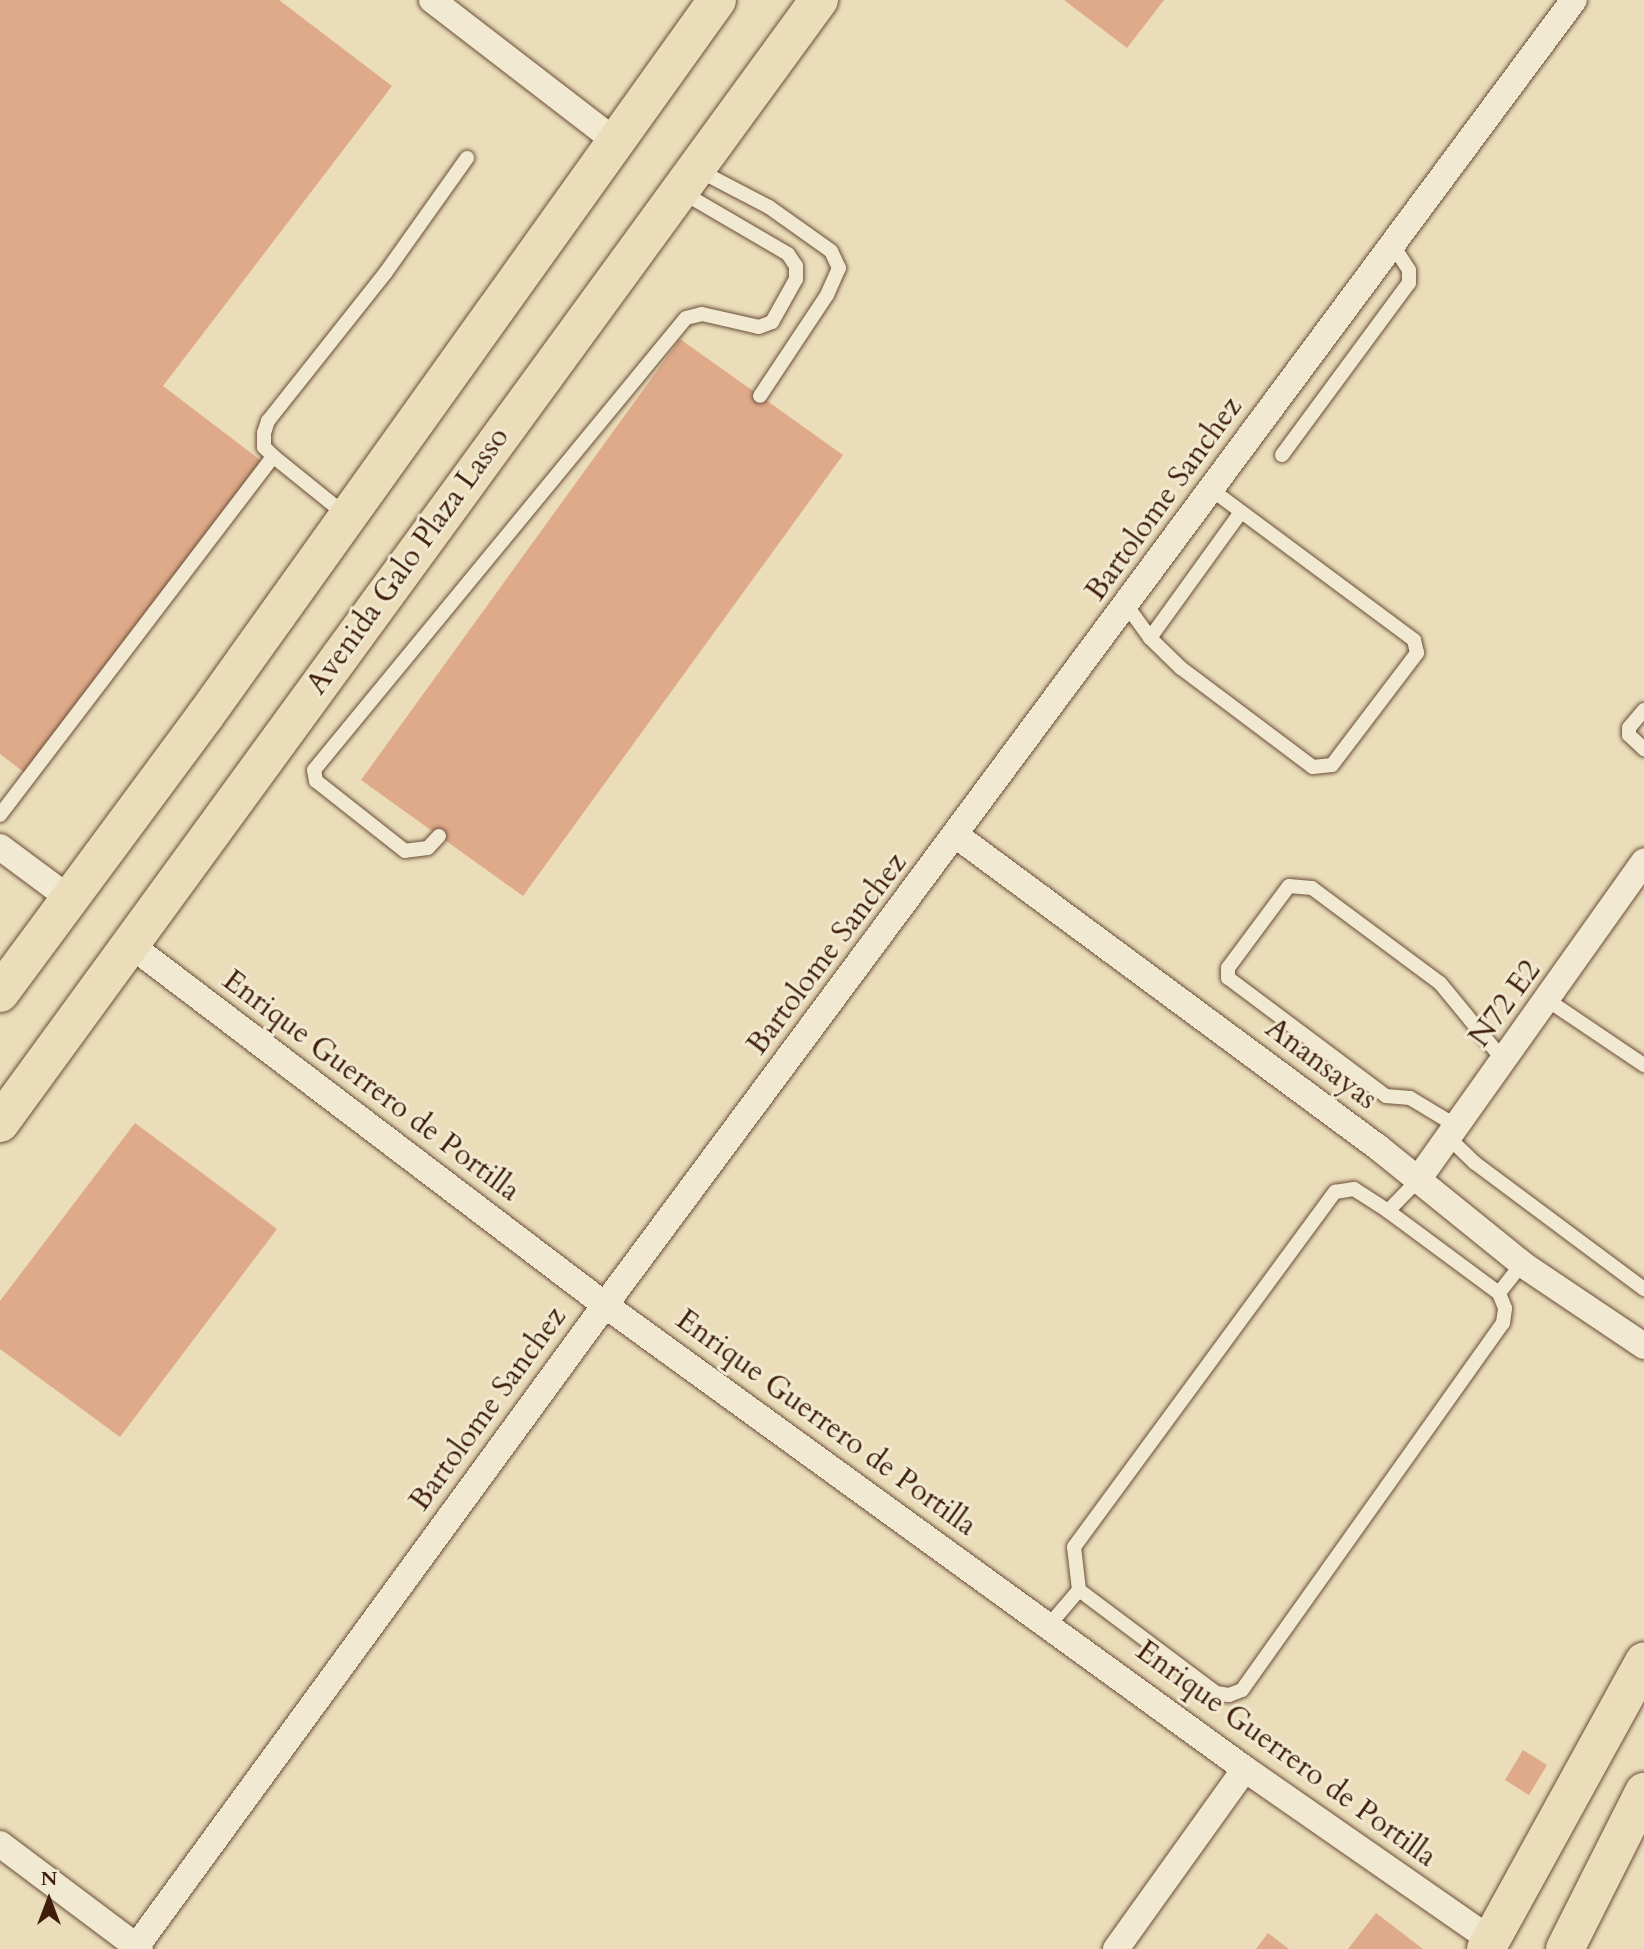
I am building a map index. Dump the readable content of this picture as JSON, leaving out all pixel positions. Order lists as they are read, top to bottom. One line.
{"streets":{"main road":["Avenida Galo Plaza Lasso"],"street":["Bartolome Sanchez","N72 E2","Anansayas","Enrique Guerrero de Portilla"]},"crossings":[["Bartolome Sanchez","Anansayas"],["Bartolome Sanchez","Enrique Guerrero de Portilla"],["Avenida Galo Plaza Lasso","Enrique Guerrero de Portilla"],["N72 E2","Anansayas"]],"north":"top"}
